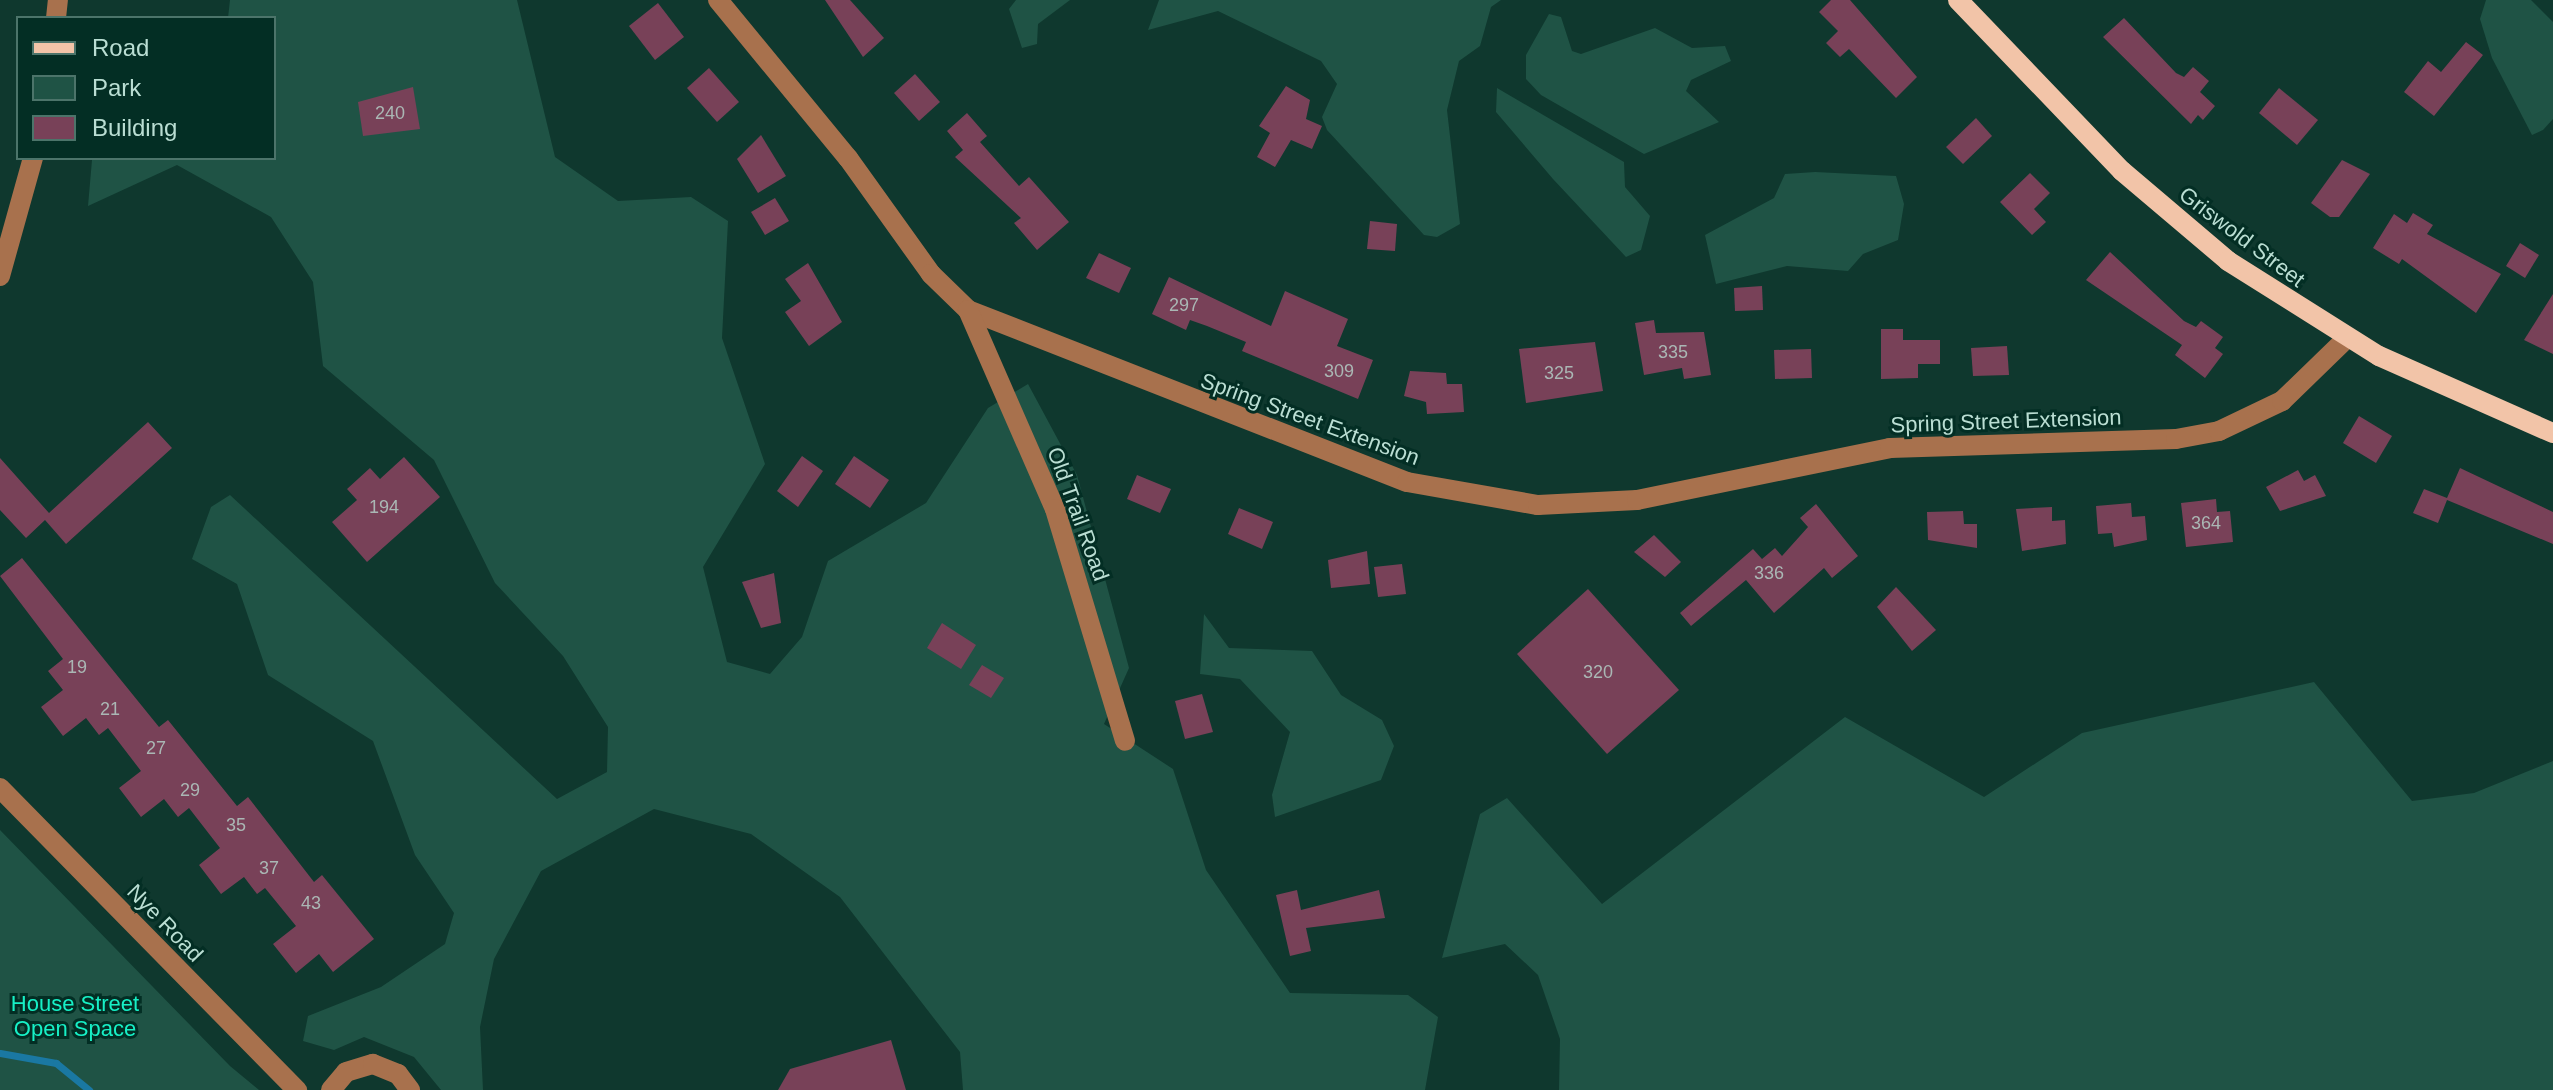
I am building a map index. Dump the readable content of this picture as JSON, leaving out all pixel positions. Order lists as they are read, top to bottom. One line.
{"streets":{"main road":["Griswold Street"],"street":["Spring Street Extension","Old Trail Road","Nye Road"]},"crossings":[["Griswold Street","Spring Street Extension"],["Spring Street Extension","Old Trail Road"]],"parks":["House Street Open Space"],"house_numbers":["240","297","335","309","325","194","364","336","19","320","21","27","29","35","37","43"],"legend":["Road","Park","Building"]}
